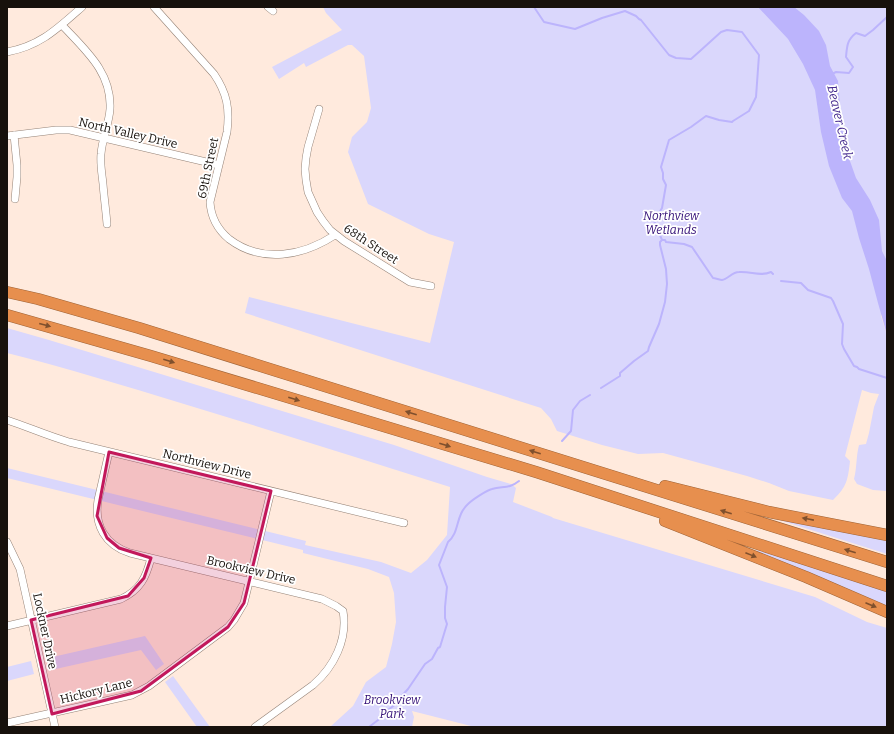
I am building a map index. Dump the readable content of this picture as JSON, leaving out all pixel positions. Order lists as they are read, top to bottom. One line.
{"streets":{"street":["North Valley Drive","69th Street","68th Street","Northview Drive","Brookview Drive","Lockner Drive","Hickory Lane"]},"crossings":[["North Valley Drive","69th Street"],["69th Street","68th Street"],["Northview Drive","Brookview Drive"],["Brookview Drive","Hickory Lane"],["Lockner Drive","Hickory Lane"]],"water":["Beaver Creek"],"parks":["Northview Wetlands","Brookview Park"]}
